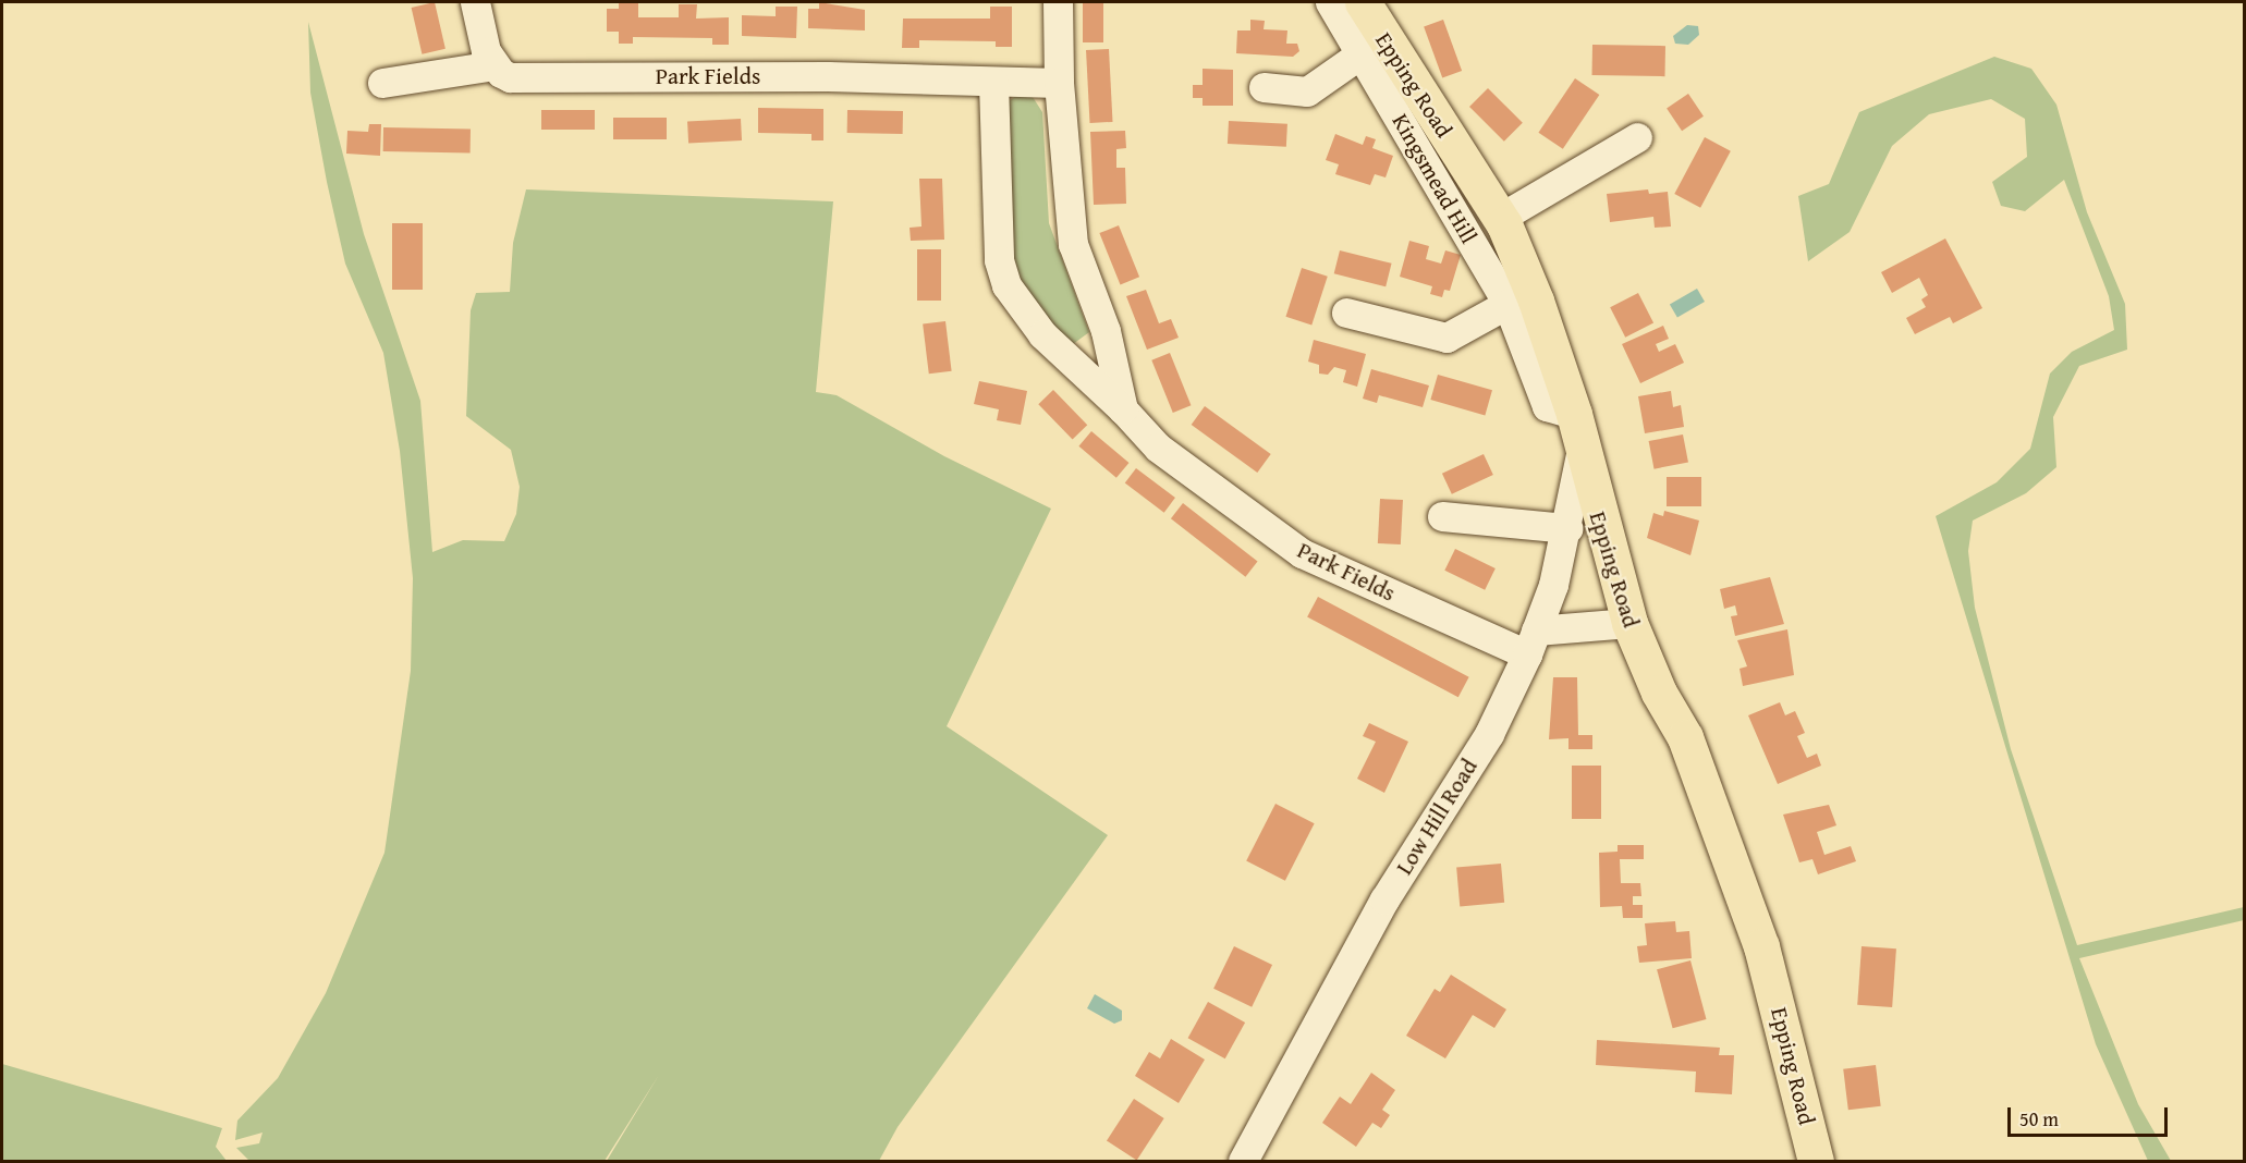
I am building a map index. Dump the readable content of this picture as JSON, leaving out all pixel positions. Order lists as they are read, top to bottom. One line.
{"streets":{"main road":["Epping Road"],"street":["Park Fields","Kingsmead Hill","Low Hill Road"]},"crossings":[["Park Fields","Low Hill Road"],["Epping Road","Kingsmead Hill"],["Epping Road","Low Hill Road"]],"scale_bar":"50 m"}
